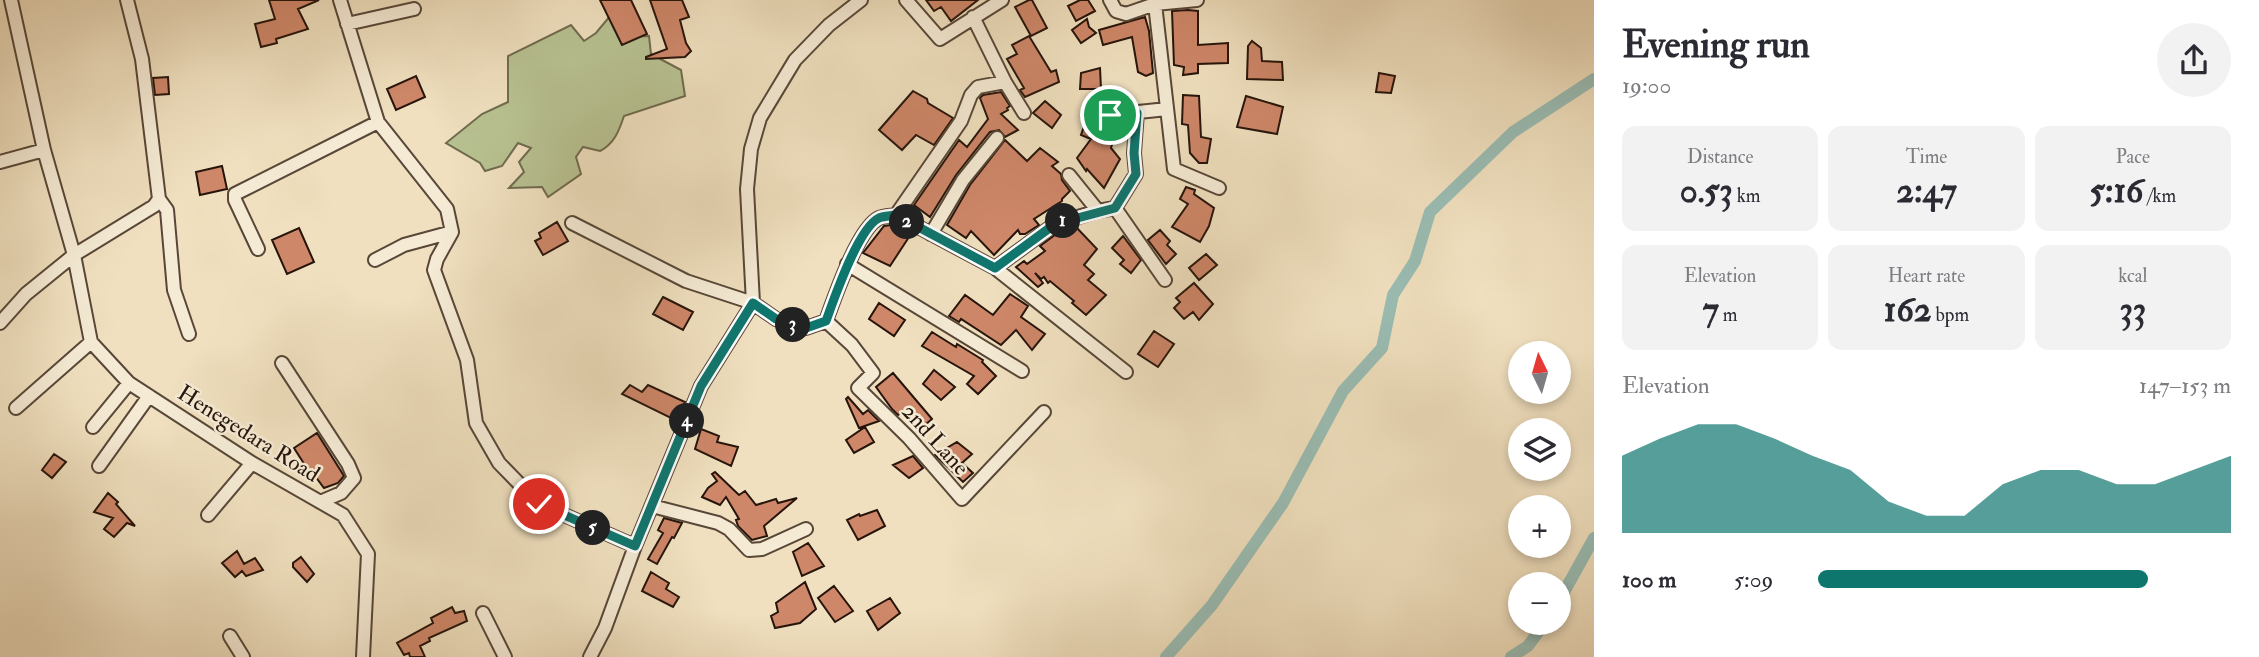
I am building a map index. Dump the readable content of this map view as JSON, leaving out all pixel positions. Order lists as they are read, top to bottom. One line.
{"streets":{"street":["Henegedara Road","2nd Lane"]},"north":"top","page":{"heading":["Evening run","19:00"],"stats":[["Distance","0.53 km"],["Time","2:47"],["Pace","5:16 /km"],["Elevation","7 m"],["Heart rate","162 bpm"],["kcal","33"]],"pins":["1","2","3","4","5"],"map_buttons":["+","−"],"chart":["Elevation","147–153 m"],"list":[{"name":"100 m","note":"5:09"}]}}
